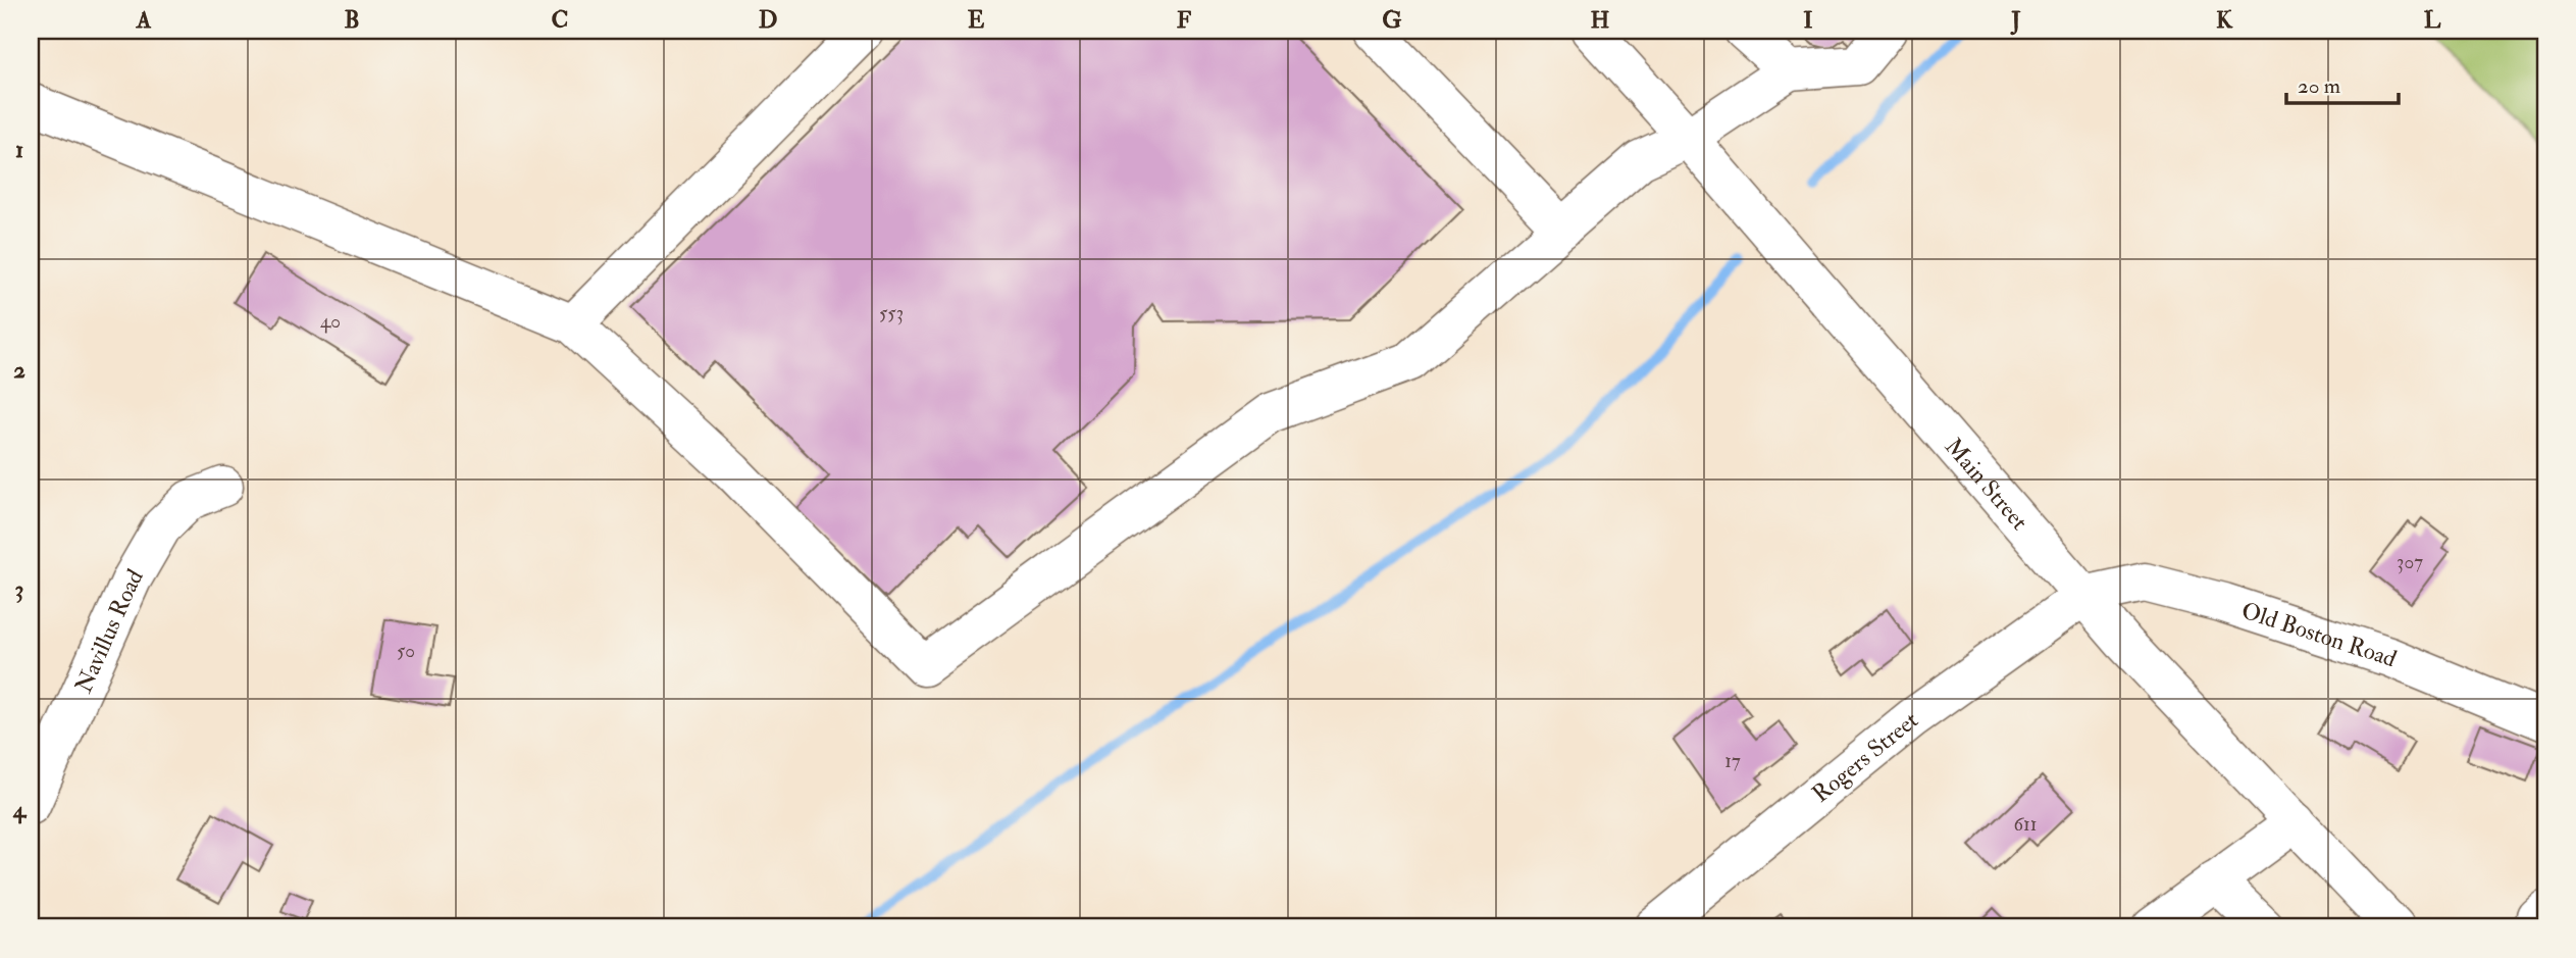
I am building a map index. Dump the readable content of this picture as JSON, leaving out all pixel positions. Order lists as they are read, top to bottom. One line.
{"streets":{"street":["Main Street","Navillus Road","Old Boston Road","Rogers Street"]},"crossings":[["Main Street","Old Boston Road"],["Main Street","Rogers Street"],["Old Boston Road","Rogers Street"]],"house_numbers":["553","40","307","50","17","611"],"scale_bar":"20 m","grid":{"columns":["A","B","C","D","E","F","G","H","I","J","K","L"],"rows":["1","2","3","4"]}}
